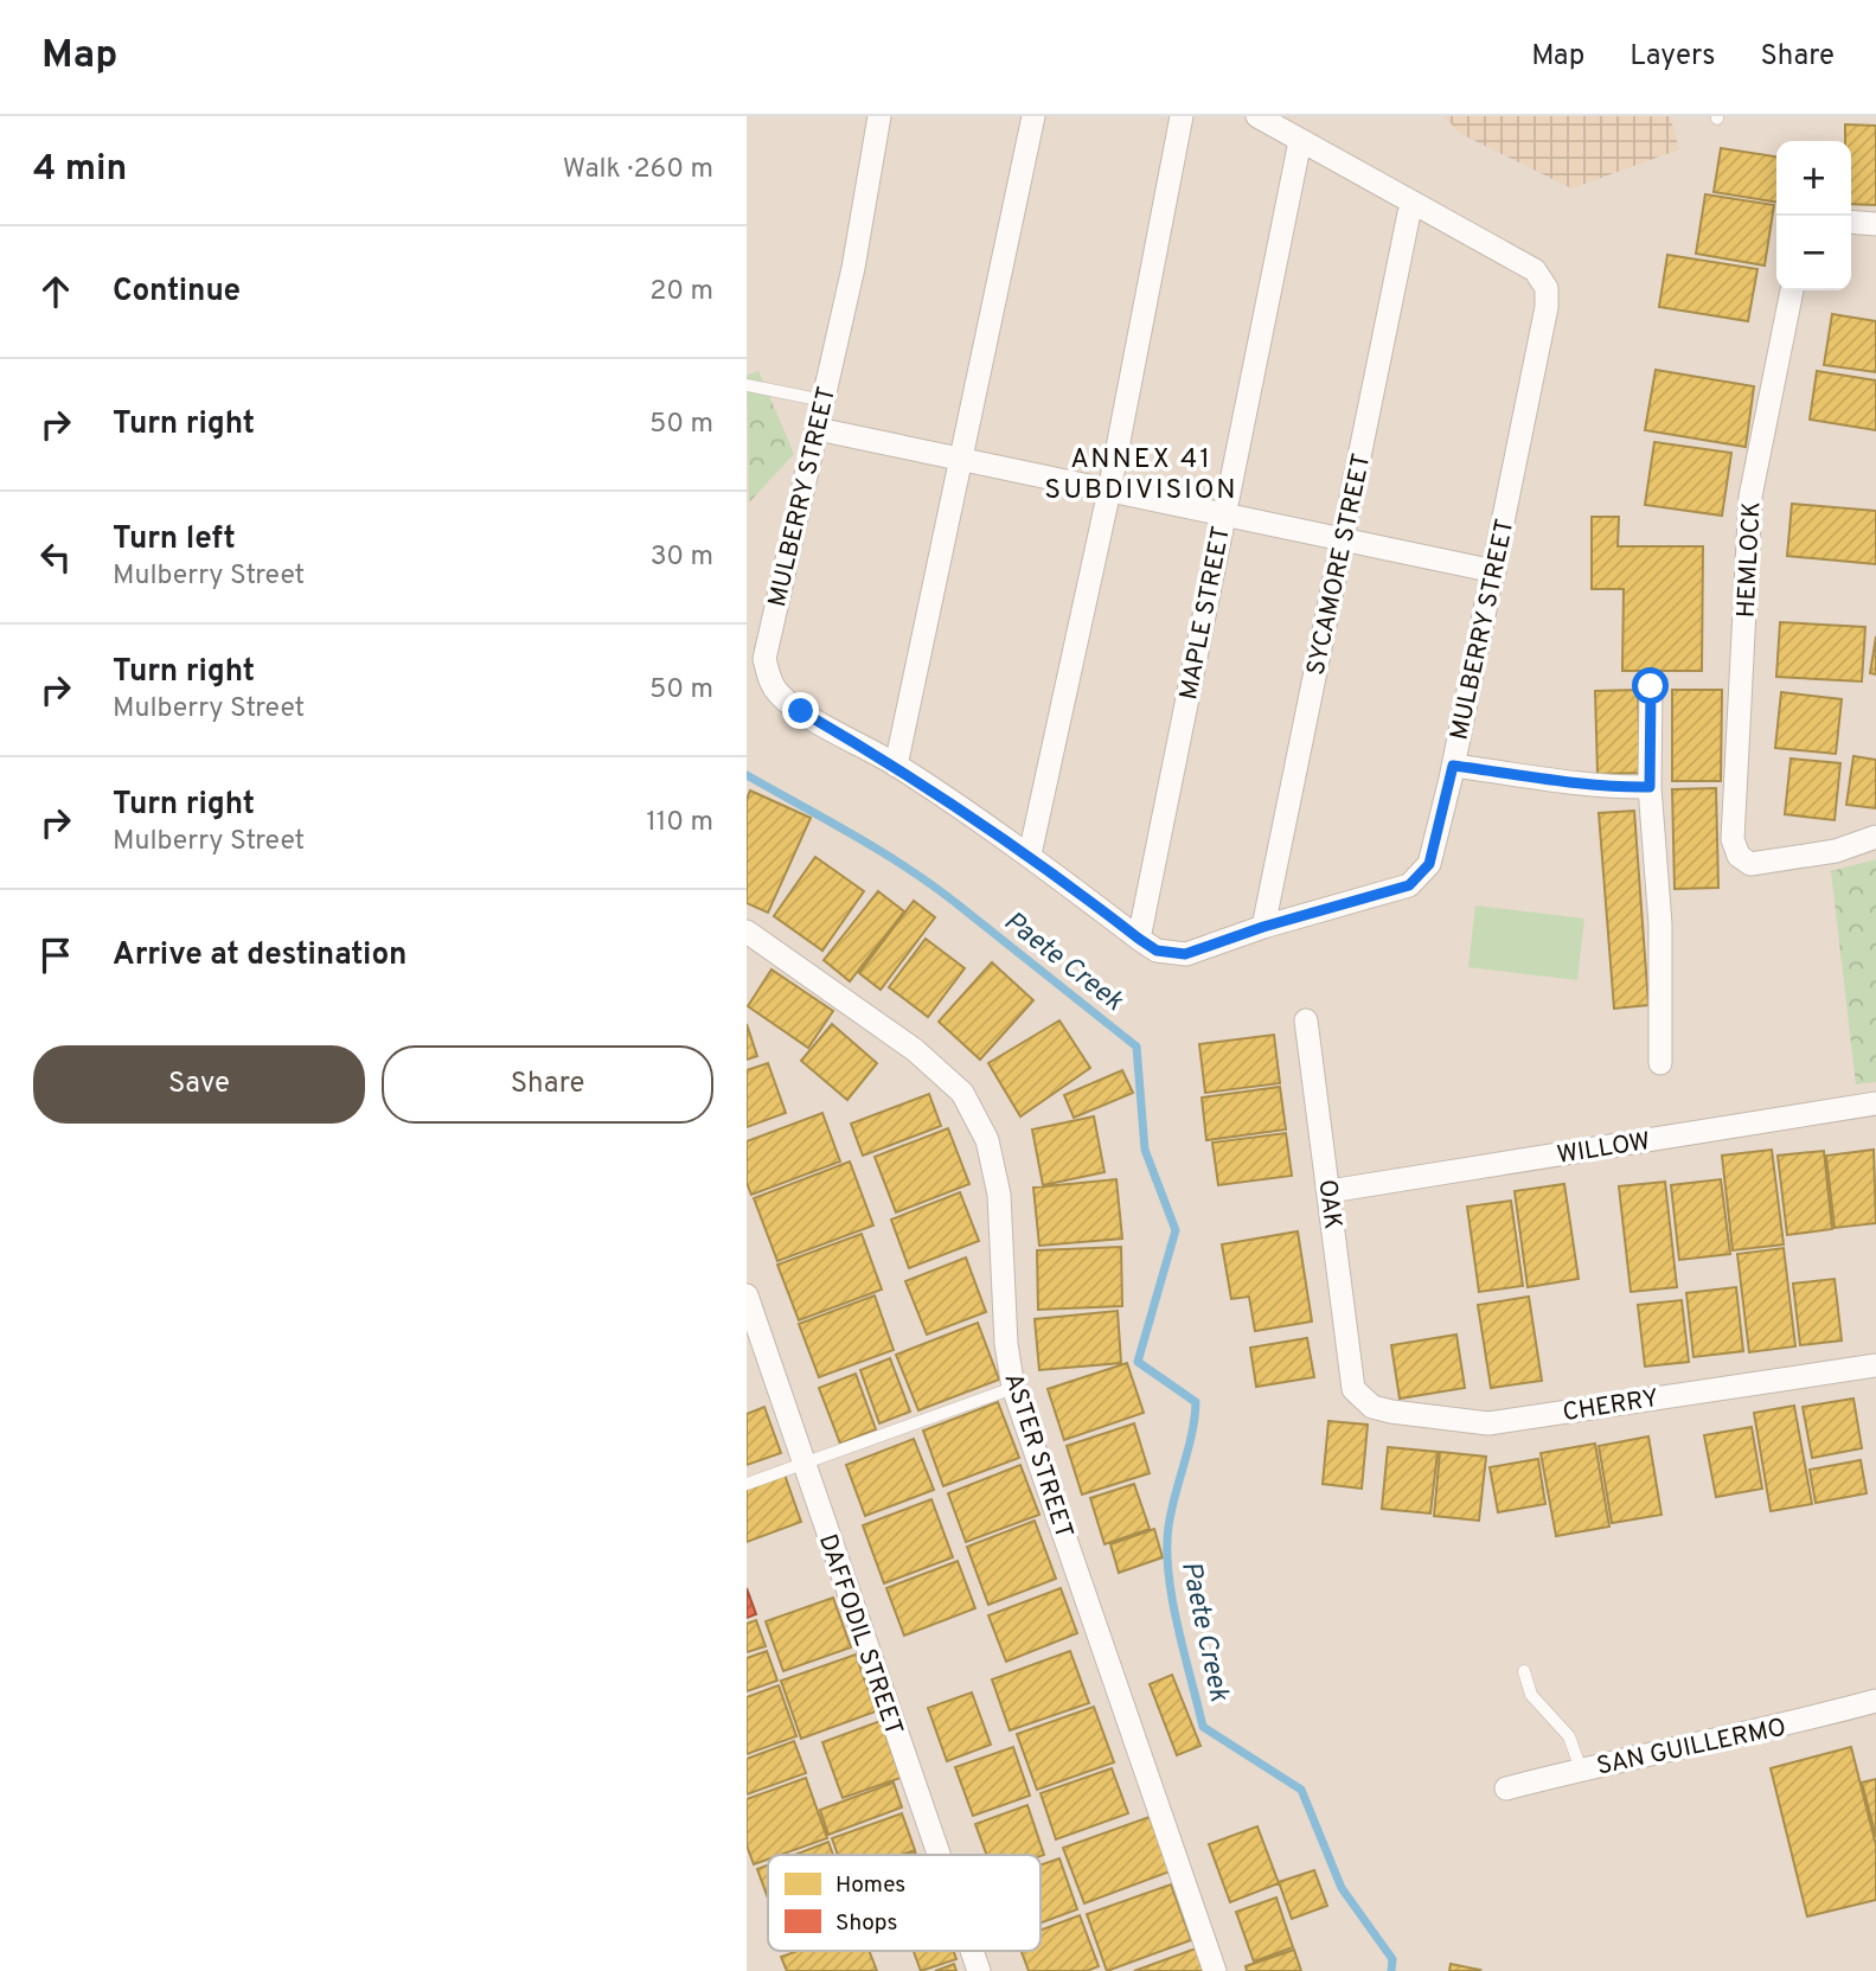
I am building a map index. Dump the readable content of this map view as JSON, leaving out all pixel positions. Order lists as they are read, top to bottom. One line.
{"streets":{"street":["MULBERRY STREET","HEMLOCK","SYCAMORE STREET","MAPLE STREET","WILLOW","OAK","CHERRY","ASTER STREET","DAFFODIL STREET","SAN GUILLERMO"]},"crossings":[["MULBERRY STREET","SYCAMORE STREET"],["MULBERRY STREET","MAPLE STREET"],["WILLOW","OAK"],["OAK","CHERRY"]],"districts":["ANNEX 41 SUBDIVISION"],"water":["Paete Creek"],"legend":["Homes","Shops"],"page":{"header":"Map","nav":["Map","Layers","Share"],"heading":["4 min","Walk · 260 m"],"map_buttons":["+","−"],"list":[["Continue","20 m"],["Turn right","50 m"],["Turn left","Mulberry Street","30 m"],["Turn right","Mulberry Street","50 m"],["Turn right","Mulberry Street","110 m"],"Arrive at destination"],"buttons":["Save","Share"]}}
